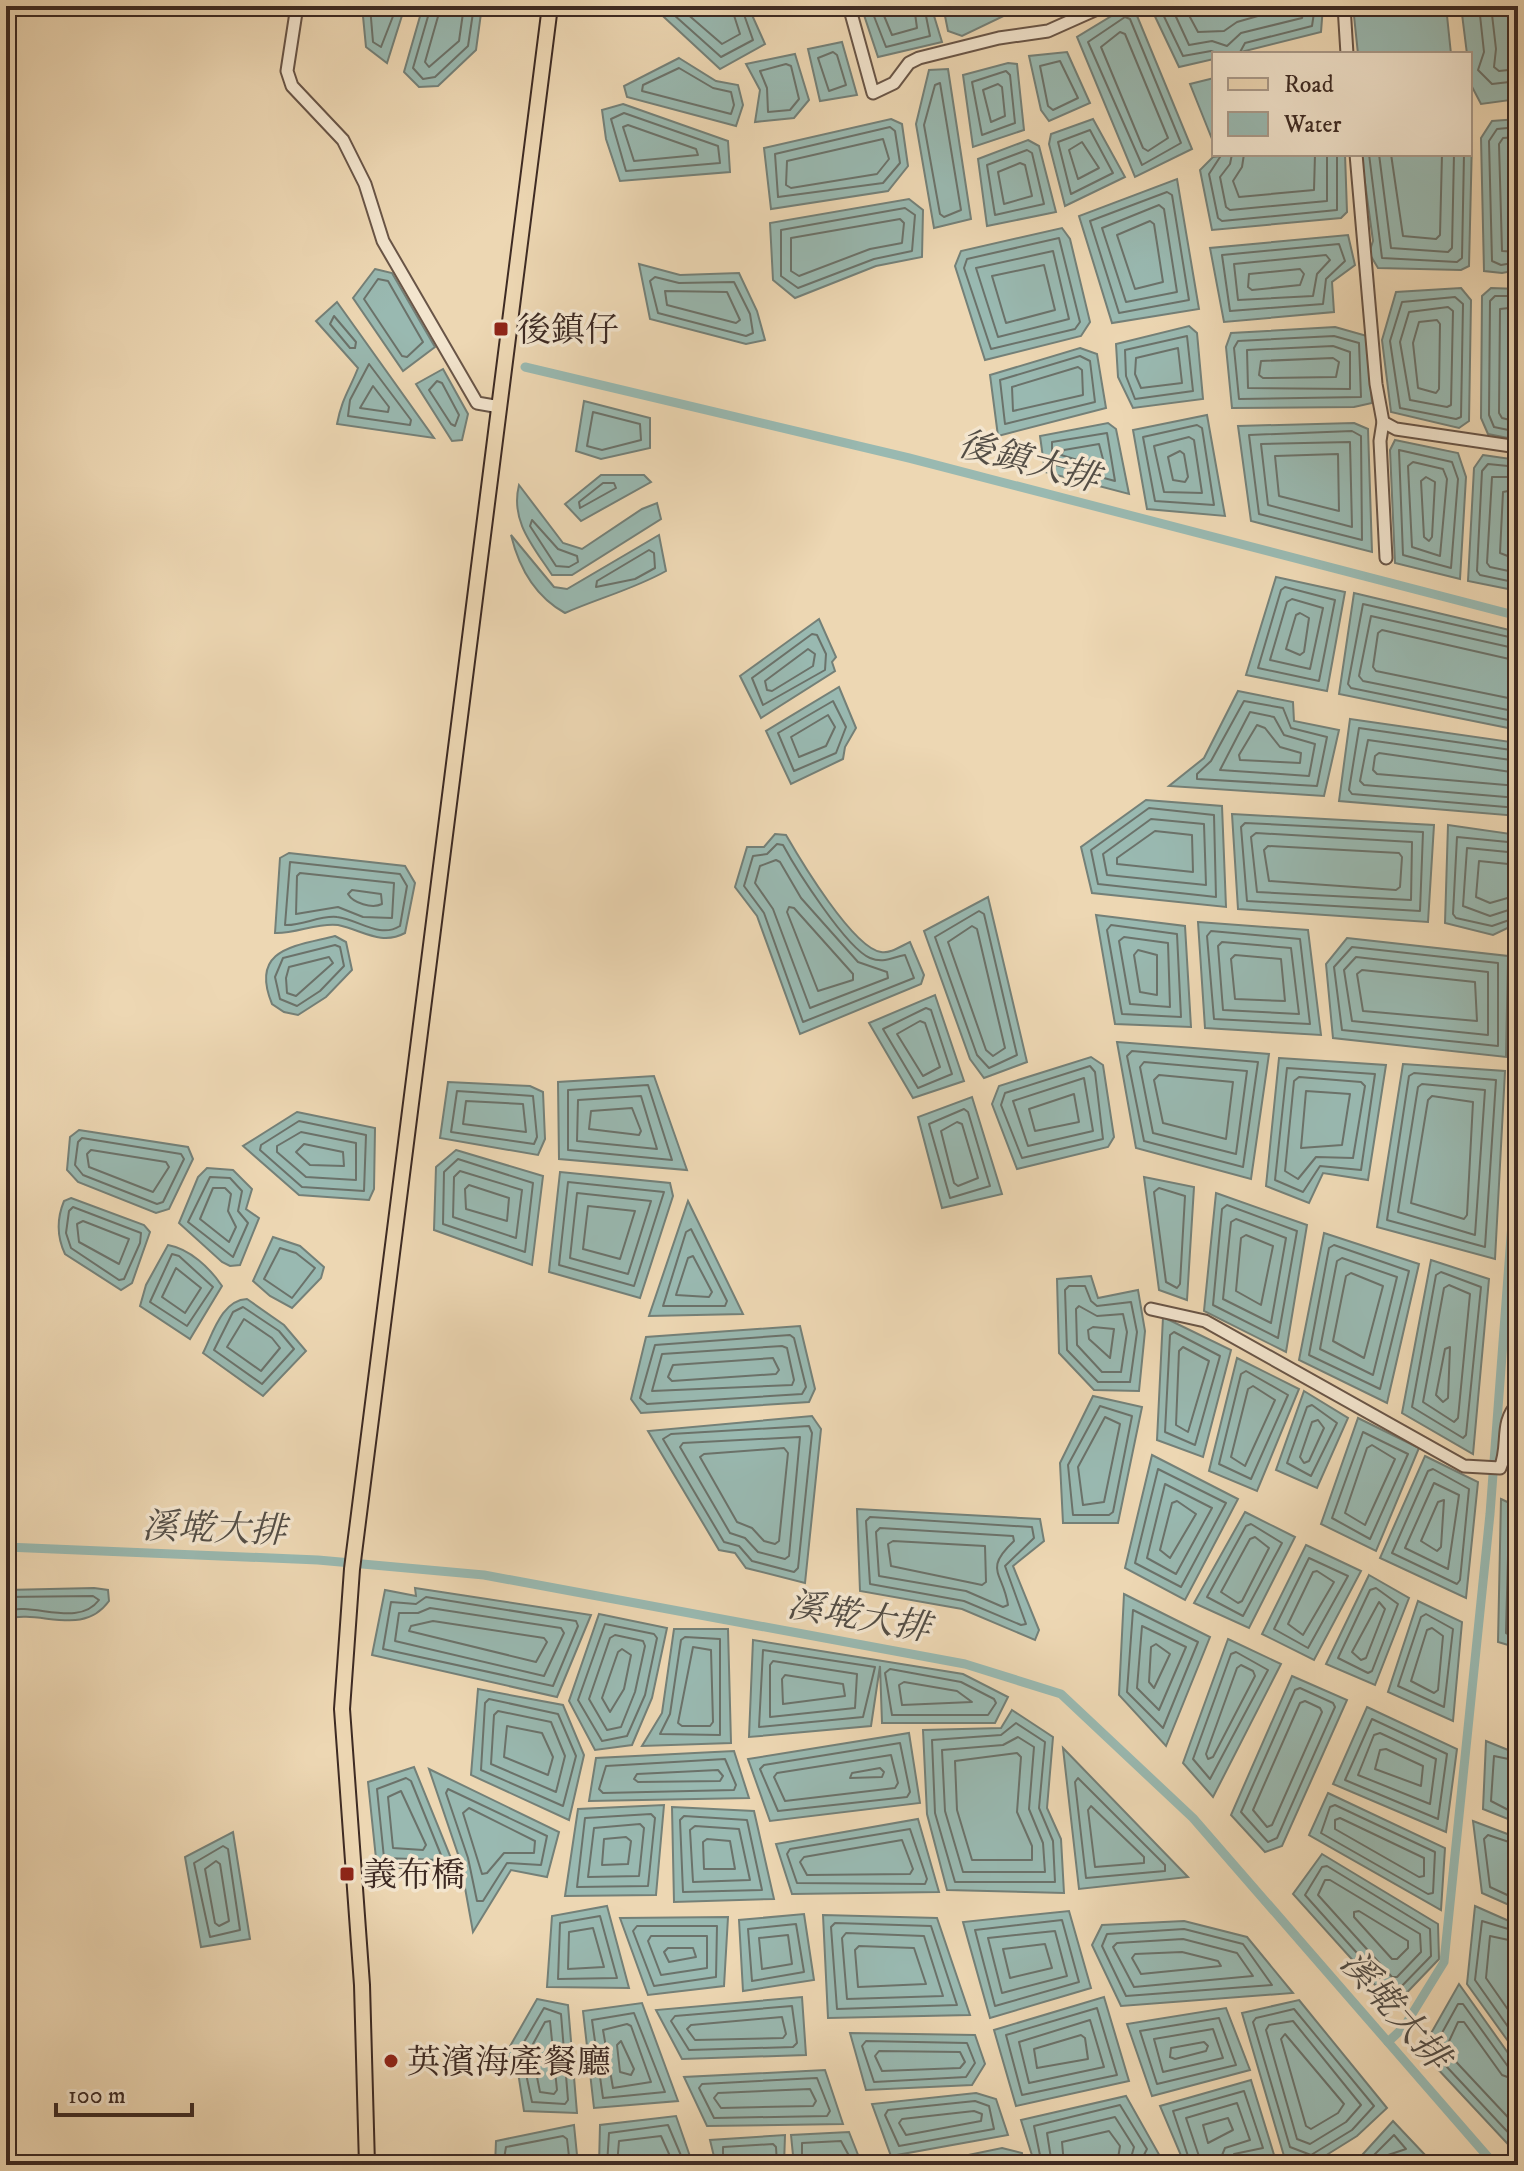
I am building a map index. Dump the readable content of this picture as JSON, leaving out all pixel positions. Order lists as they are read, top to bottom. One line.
{"water":["後鎮大排","溪墘大排"],"places":{"transit":["後鎮仔","義布橋"],"other":["英濱海產餐廳"]},"legend":["Road","Water"],"scale_bar":"100 m"}
